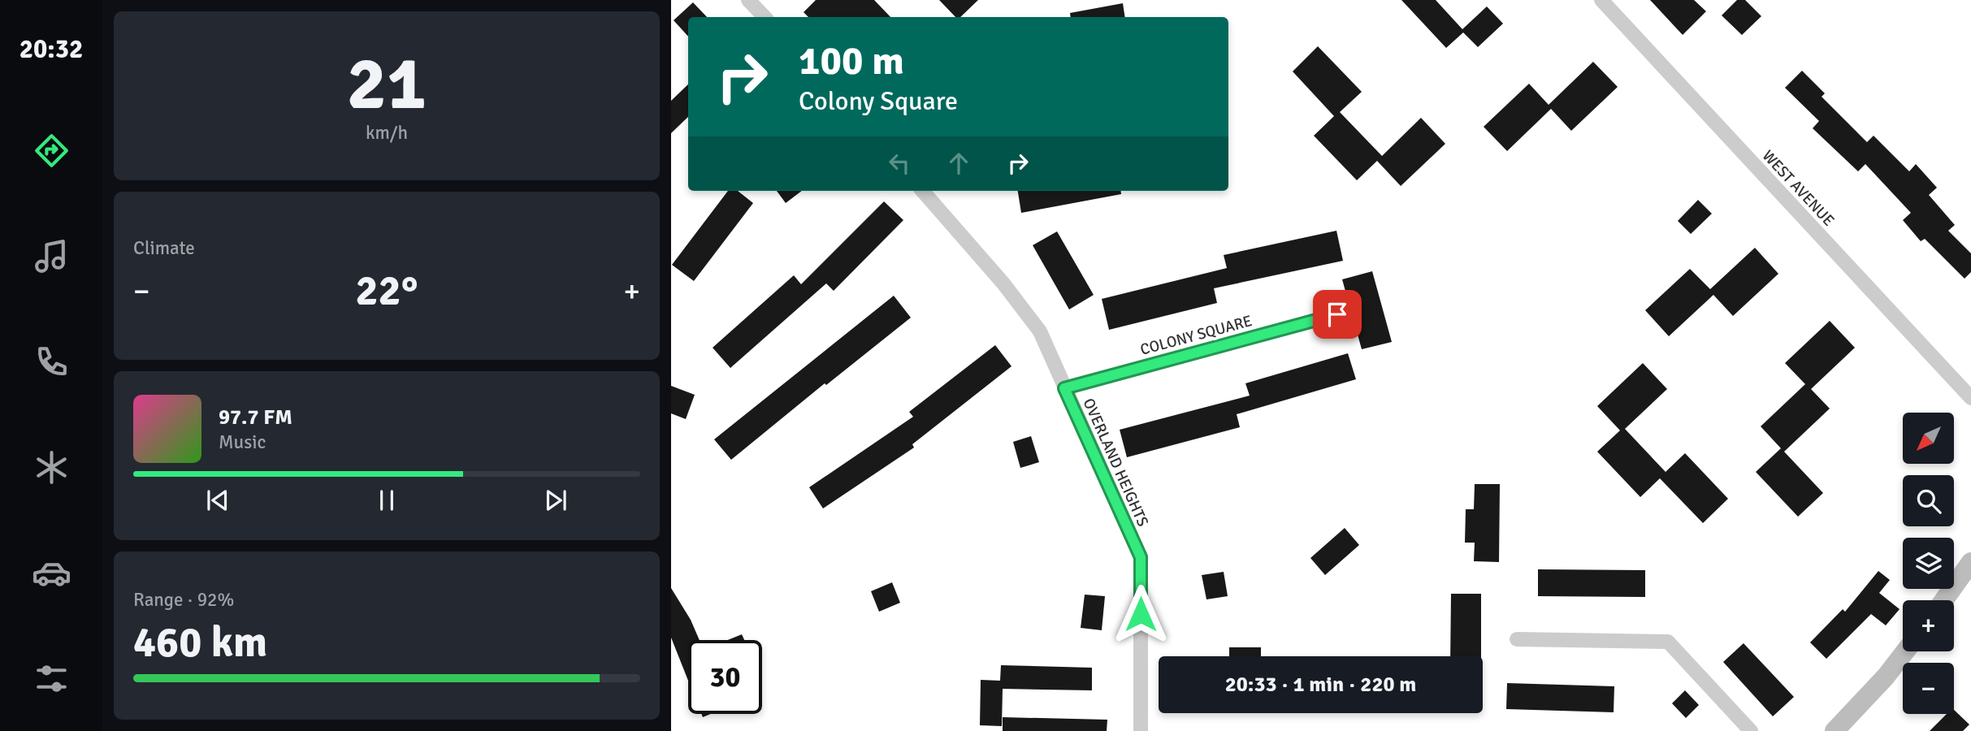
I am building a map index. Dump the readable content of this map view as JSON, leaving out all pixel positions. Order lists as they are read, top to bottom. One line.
{"streets":{"street":["WEST AVENUE","COLONY SQUARE","OVERLAND HEIGHTS"]},"crossings":[["COLONY SQUARE","OVERLAND HEIGHTS"]],"north":"bottom left","page":{"tabs":"20:32","tile":[["21","km/h"],"Climate",["Range · 92%","460 km"]],"turn":["100 m","Colony Square"],"heat":["−","22°","+"],"song":["97.7 FM","Music"],"map_buttons":["+","−"],"limit":"30","trip":"20:33 · 1 min · 220 m"}}
